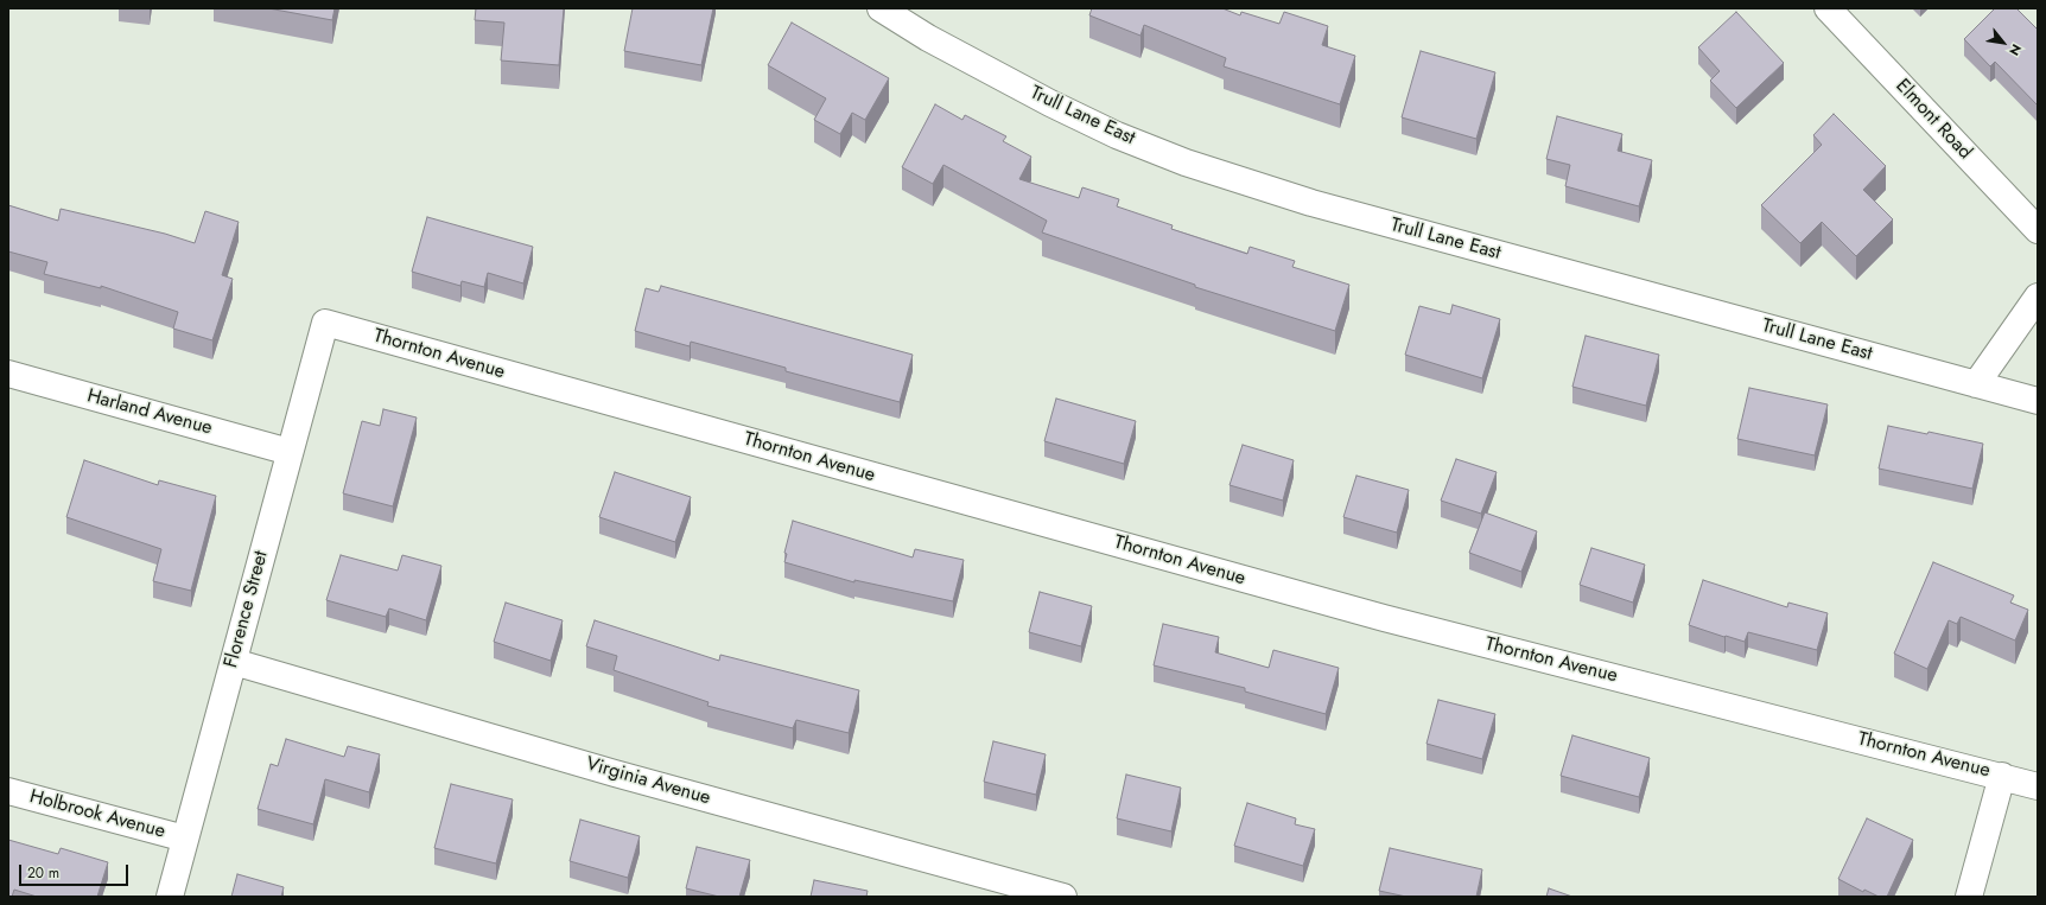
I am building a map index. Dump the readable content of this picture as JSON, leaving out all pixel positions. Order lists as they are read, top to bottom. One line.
{"streets":{"street":["Trull Lane East","Elmont Road","Thornton Avenue","Harland Avenue","Florence Street","Virginia Avenue","Holbrook Avenue"]},"crossings":[["Thornton Avenue","Florence Street"],["Harland Avenue","Florence Street"],["Florence Street","Virginia Avenue"],["Florence Street","Holbrook Avenue"]],"scale_bar":"20 m","north":"bottom right"}
